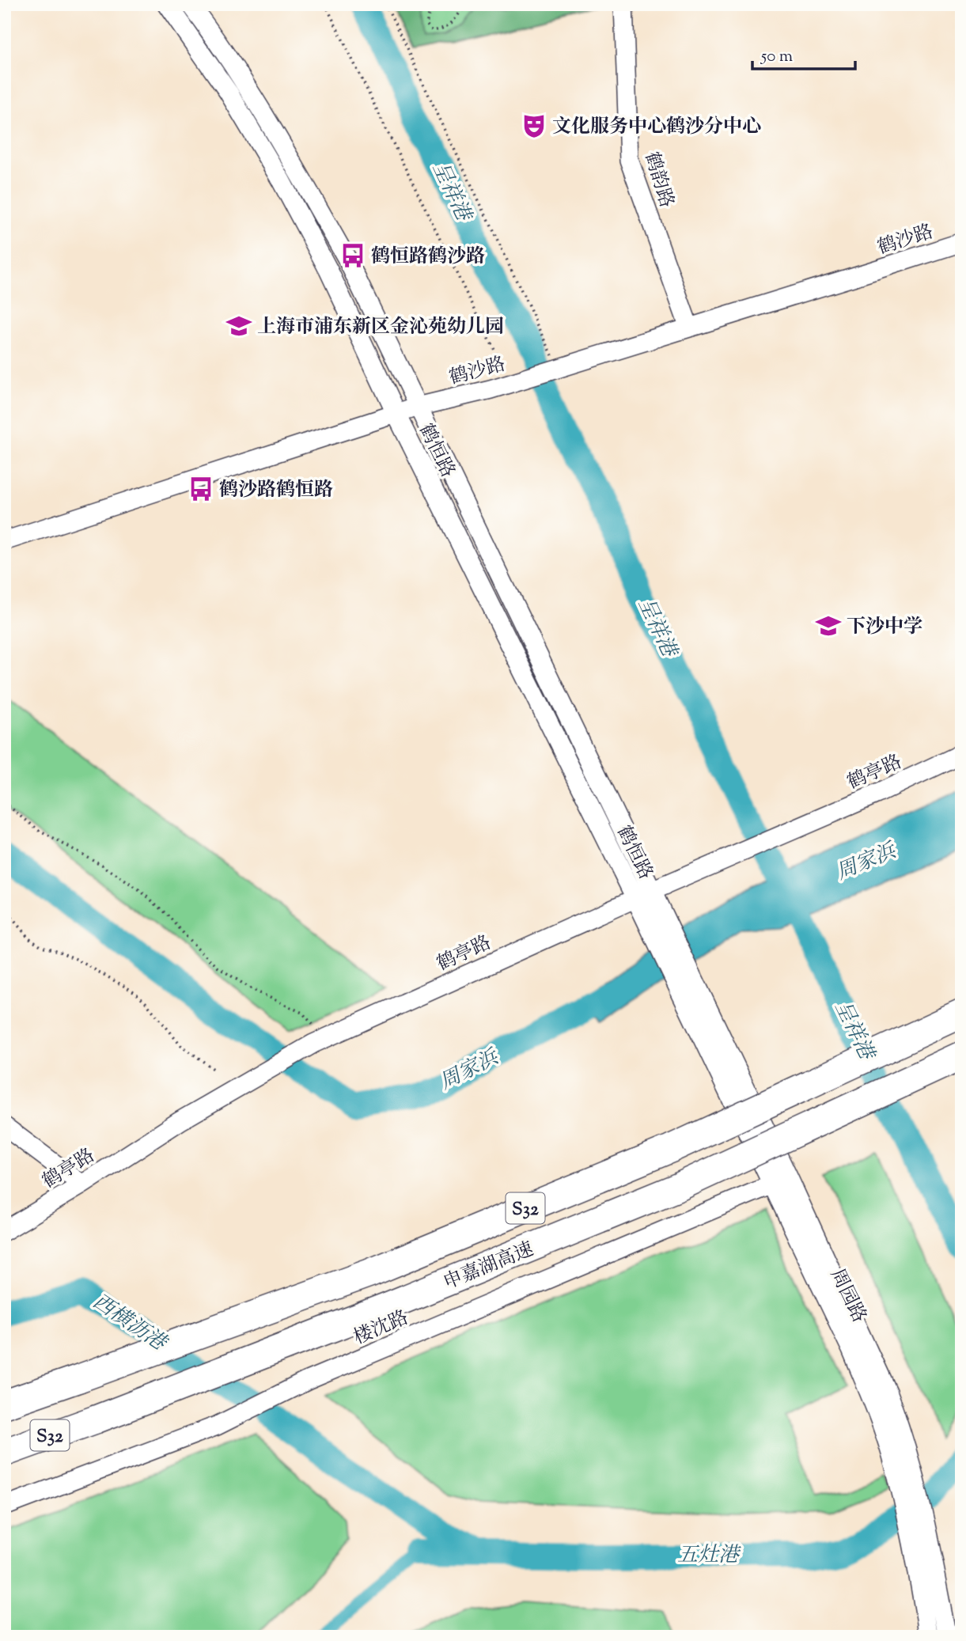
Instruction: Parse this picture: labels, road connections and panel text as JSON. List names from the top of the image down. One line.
{"streets":{"highway":["S32","申嘉湖高速"],"street":["鹤韵路","鹤沙路","鹤恒路","鹤亭路","周园路","楼沈路"]},"crossings":[["鹤韵路","鹤沙路"],["鹤沙路","鹤恒路"],["鹤恒路","鹤亭路"],["周园路","楼沈路"]],"water":["呈祥港","周家浜","西横沥港","五灶港"],"places":{"theatre":["文化服务中心鹤沙分中心"],"bus stop":["鹤恒路鹤沙路","鹤沙路鹤恒路"],"school or university":["上海市浦东新区金沁苑幼儿园","下沙中学"]},"scale_bar":"50 m"}
